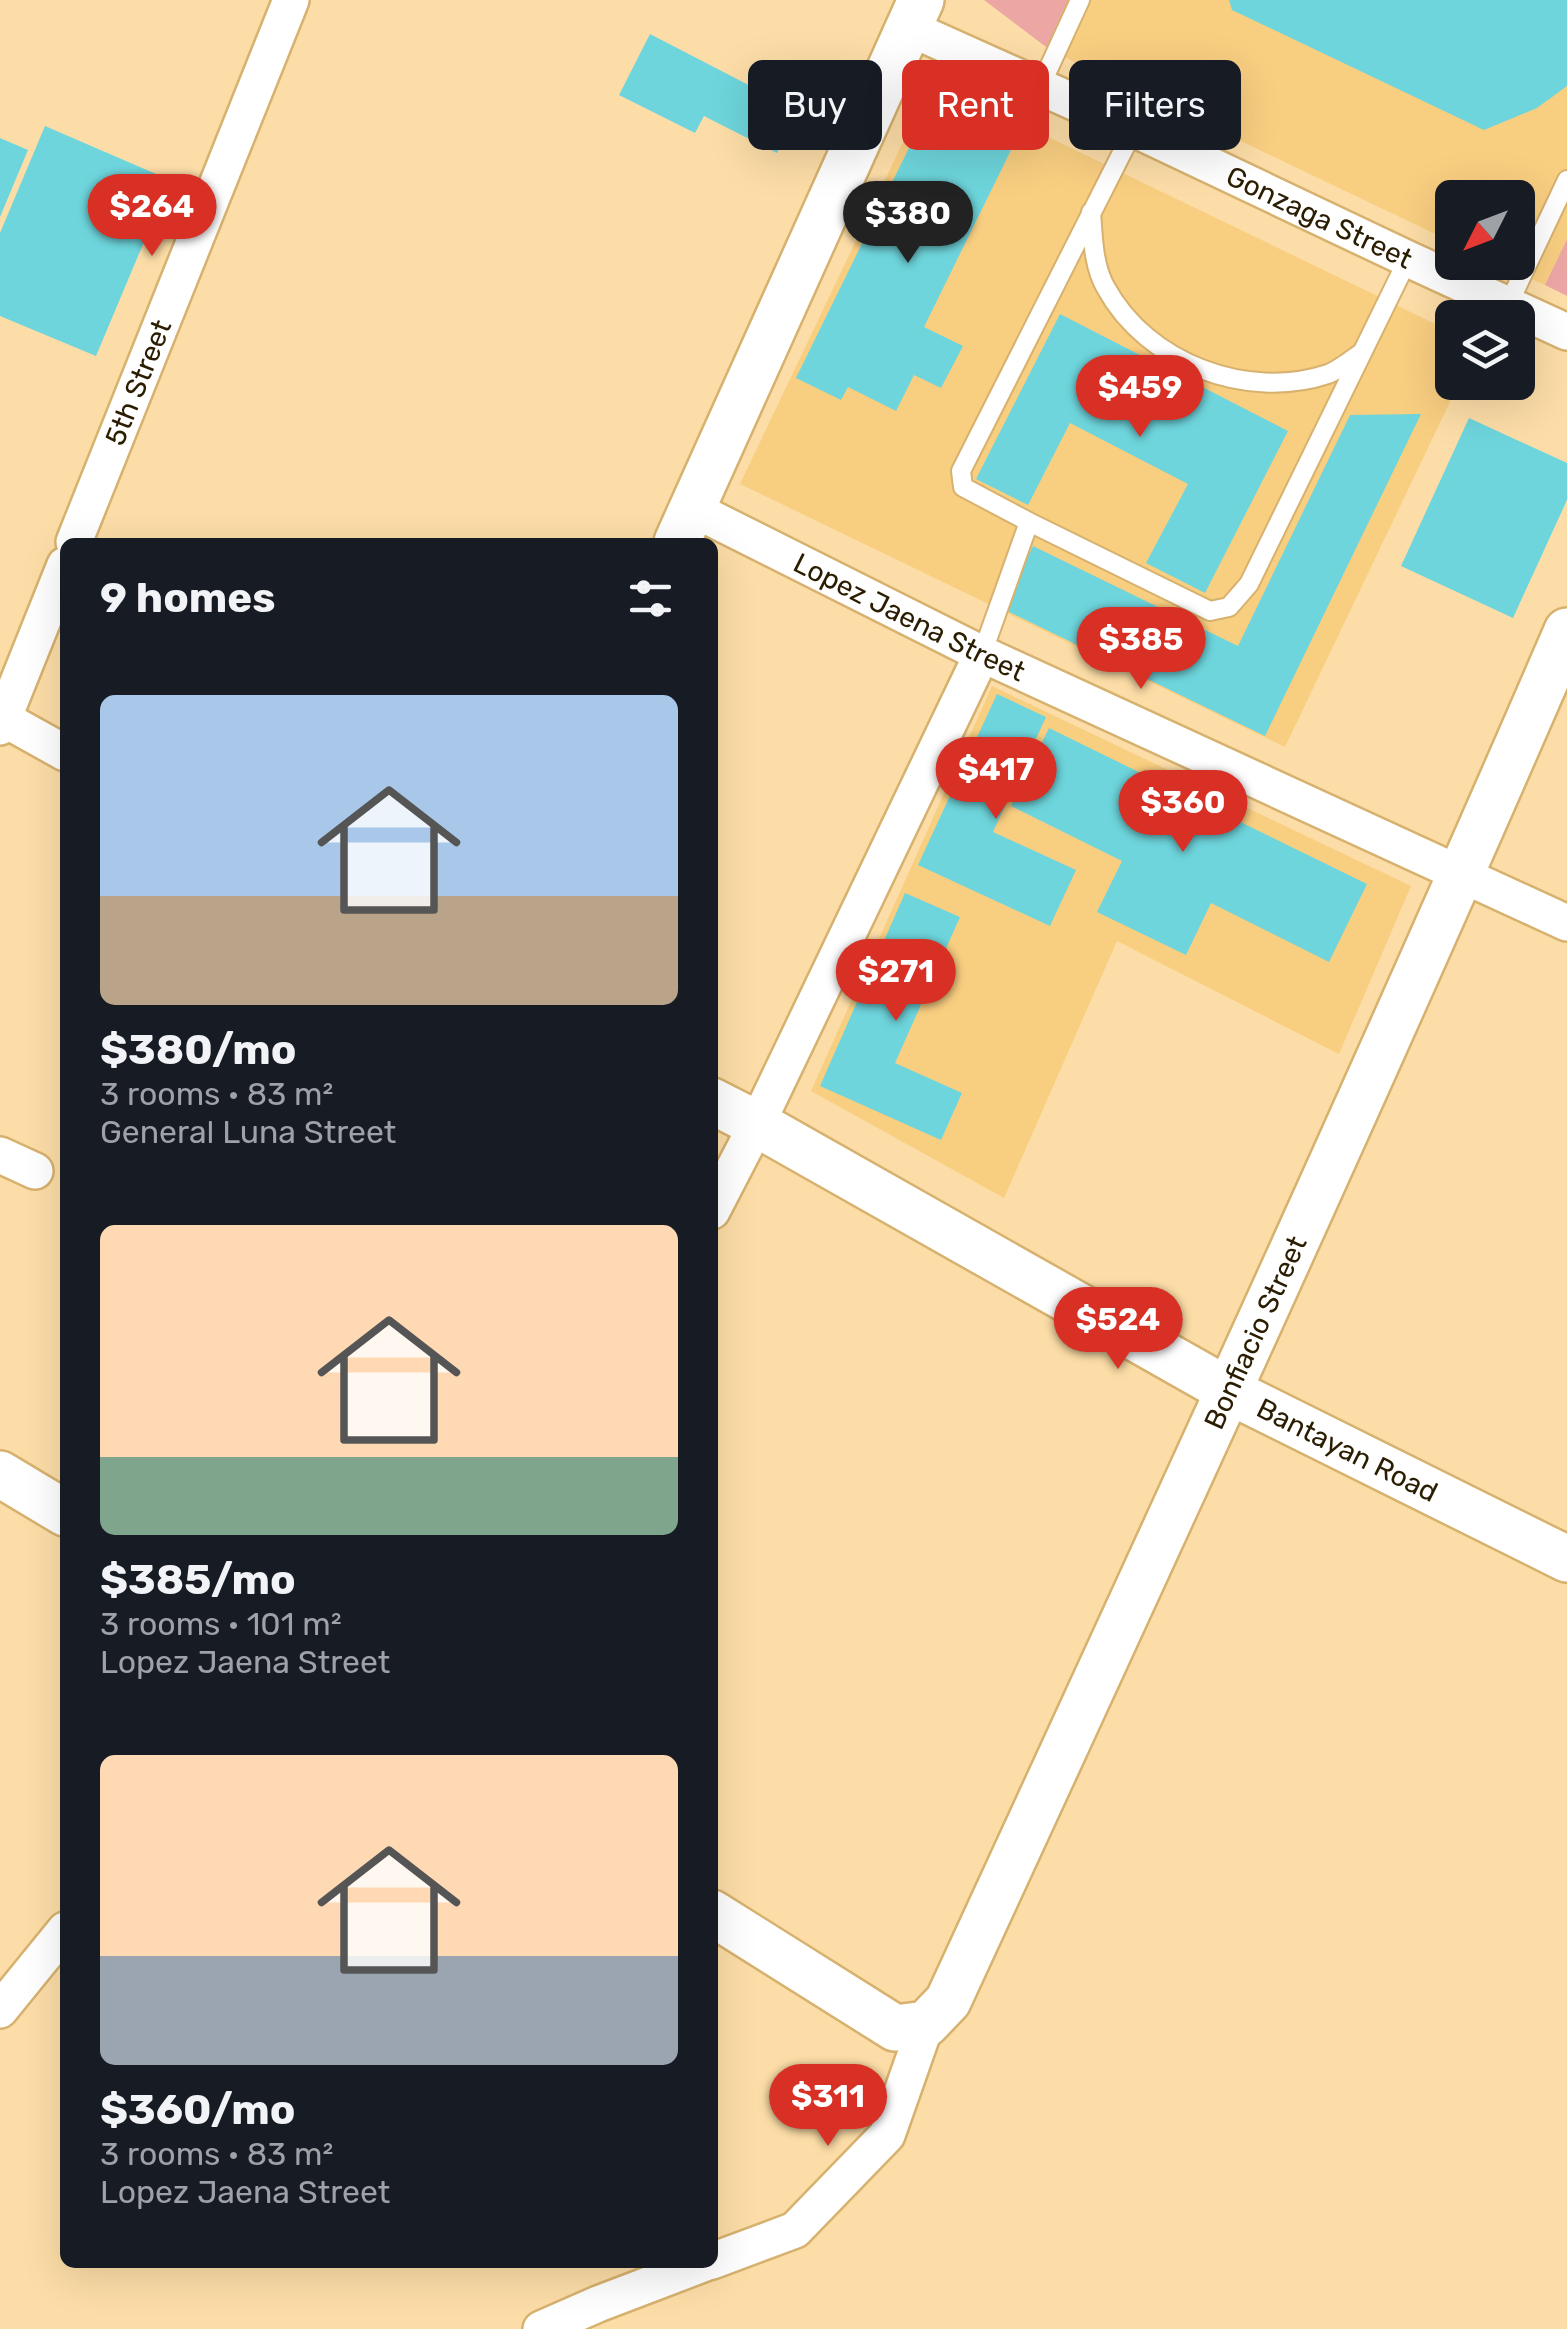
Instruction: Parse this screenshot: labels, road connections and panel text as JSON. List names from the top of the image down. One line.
{"streets":{"street":["Gonzaga Street","5th Street","Lopez Jaena Street","Bonfiacio Street","Bantayan Road"]},"crossings":[["Lopez Jaena Street","Bonfiacio Street"],["Bonfiacio Street","Bantayan Road"]],"north":"bottom left","page":{"chip":["Buy","Rent","Filters"],"price":["$264","$380","$459","$385","$417","$360","$271","$524","$311"],"heading":"9 homes","list":[{"name":"$380/mo","note":"3 rooms · 83 m² · General Luna Street"},{"name":"$385/mo","note":"3 rooms · 101 m² · Lopez Jaena Street"},{"name":"$360/mo","note":"3 rooms · 83 m² · Lopez Jaena Street"}]}}
